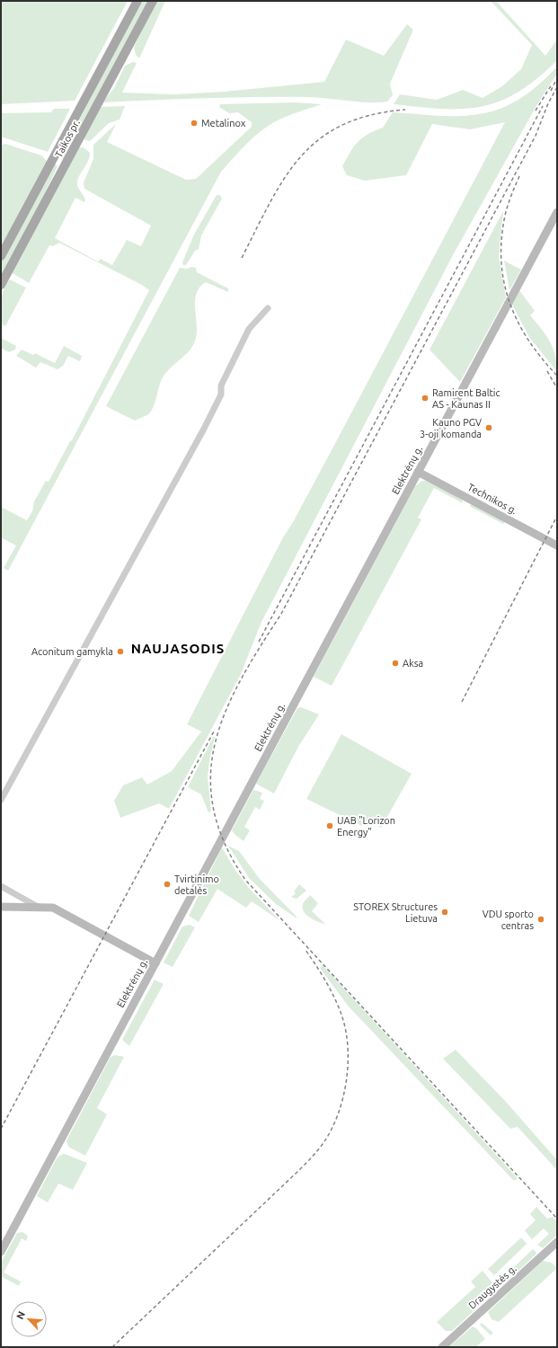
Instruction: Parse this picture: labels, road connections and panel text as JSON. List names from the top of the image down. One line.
{"streets":{"main road":["Taikos pr."],"street":["Elektrėnų g.","Technikos g.","Draugystės g."]},"crossings":[["Elektrėnų g.","Technikos g."]],"districts":["NAUJASODIS"],"places":["Metalinox","Ramirent Baltic AS - Kaunas II","Kauno PGV 3-oji komanda","Aconitum gamykla","Aksa","UAB \"Lorizon Energy\"","Tvirtinimo detalės","STOREX Structures Lietuva","VDU sporto centras"],"north":"top left"}
